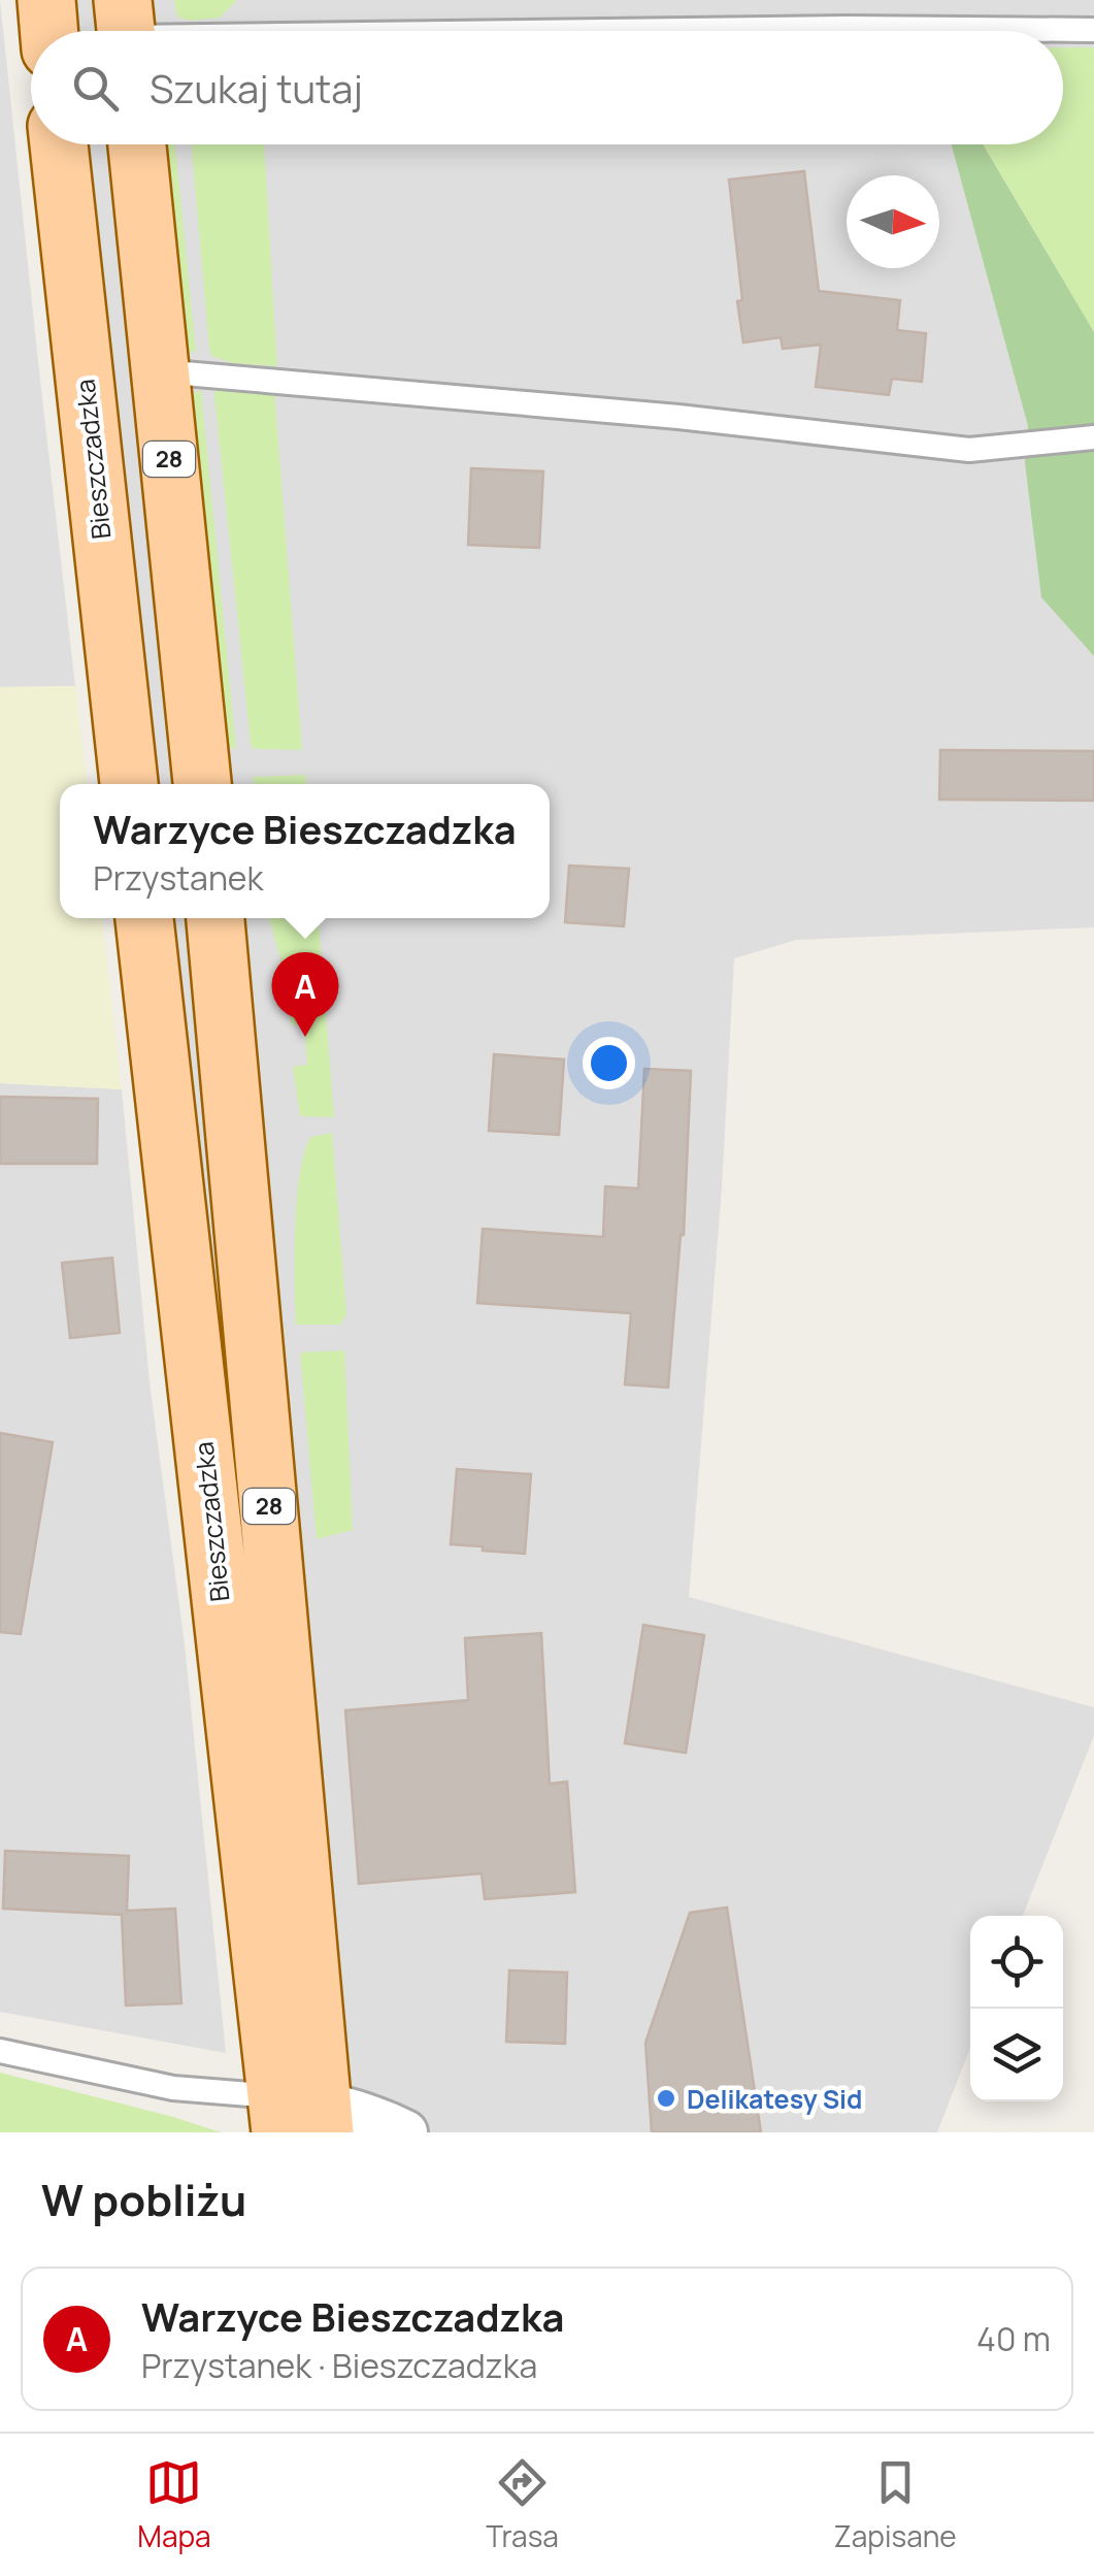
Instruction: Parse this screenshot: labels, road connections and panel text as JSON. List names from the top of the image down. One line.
{"streets":{"main road":["Bieszczadzka","28"]},"crossings":[["Bieszczadzka","28"]],"places":["Delikatesy Sid"],"north":"right","page":{"search":"Szukaj tutaj","popup":["Warzyce Bieszczadzka","Przystanek"],"pins":"A","heading":"W pobliżu","list":[{"mark":"A","name":"Warzyce Bieszczadzka","note":"Przystanek · Bieszczadzka","value":"40 m"}],"nav":["Mapa","Trasa","Zapisane"]}}
